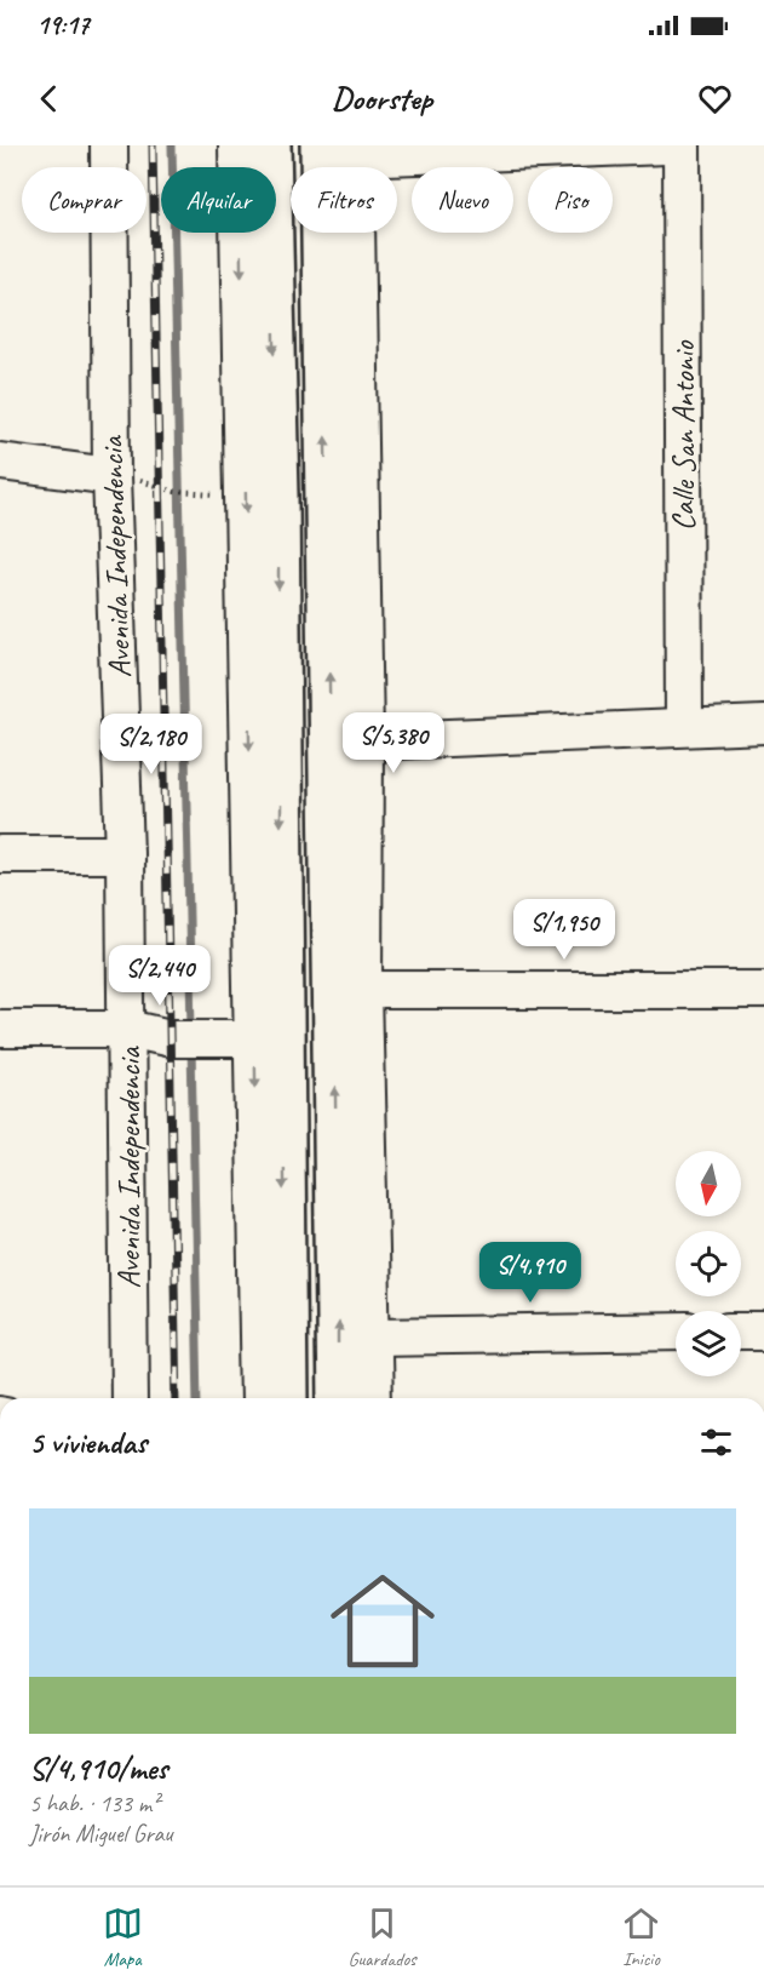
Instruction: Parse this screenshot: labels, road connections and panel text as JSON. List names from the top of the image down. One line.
{"streets":{"street":["Calle San Antonio","Avenida Independencia"]},"north":"bottom","page":{"status":"19:17","header":"Doorstep","chip":["Comprar","Alquilar","Filtros","Nuevo","Piso"],"price":["S/5,380","S/2,180","S/1,950","S/2,440","S/4,910"],"heading":"5 viviendas","list":[{"name":"S/4,910/mes","note":"5 hab. · 133 m² · Jirón Miguel Grau"}],"tabs":["Mapa","Guardados","Inicio"]}}
